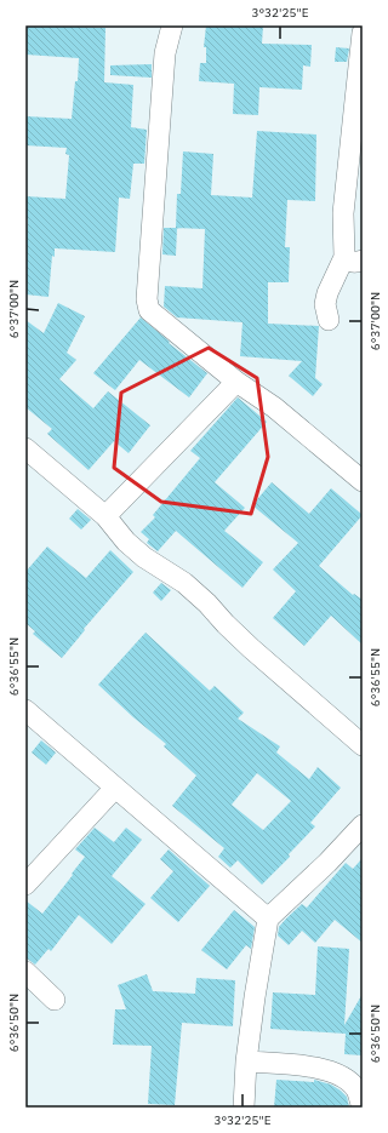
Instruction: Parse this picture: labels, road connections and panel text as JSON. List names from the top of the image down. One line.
{"coordinates":["3°32'25\"E","6°37'00\"N","6°36'55\"N","6°36'50\"N"]}
